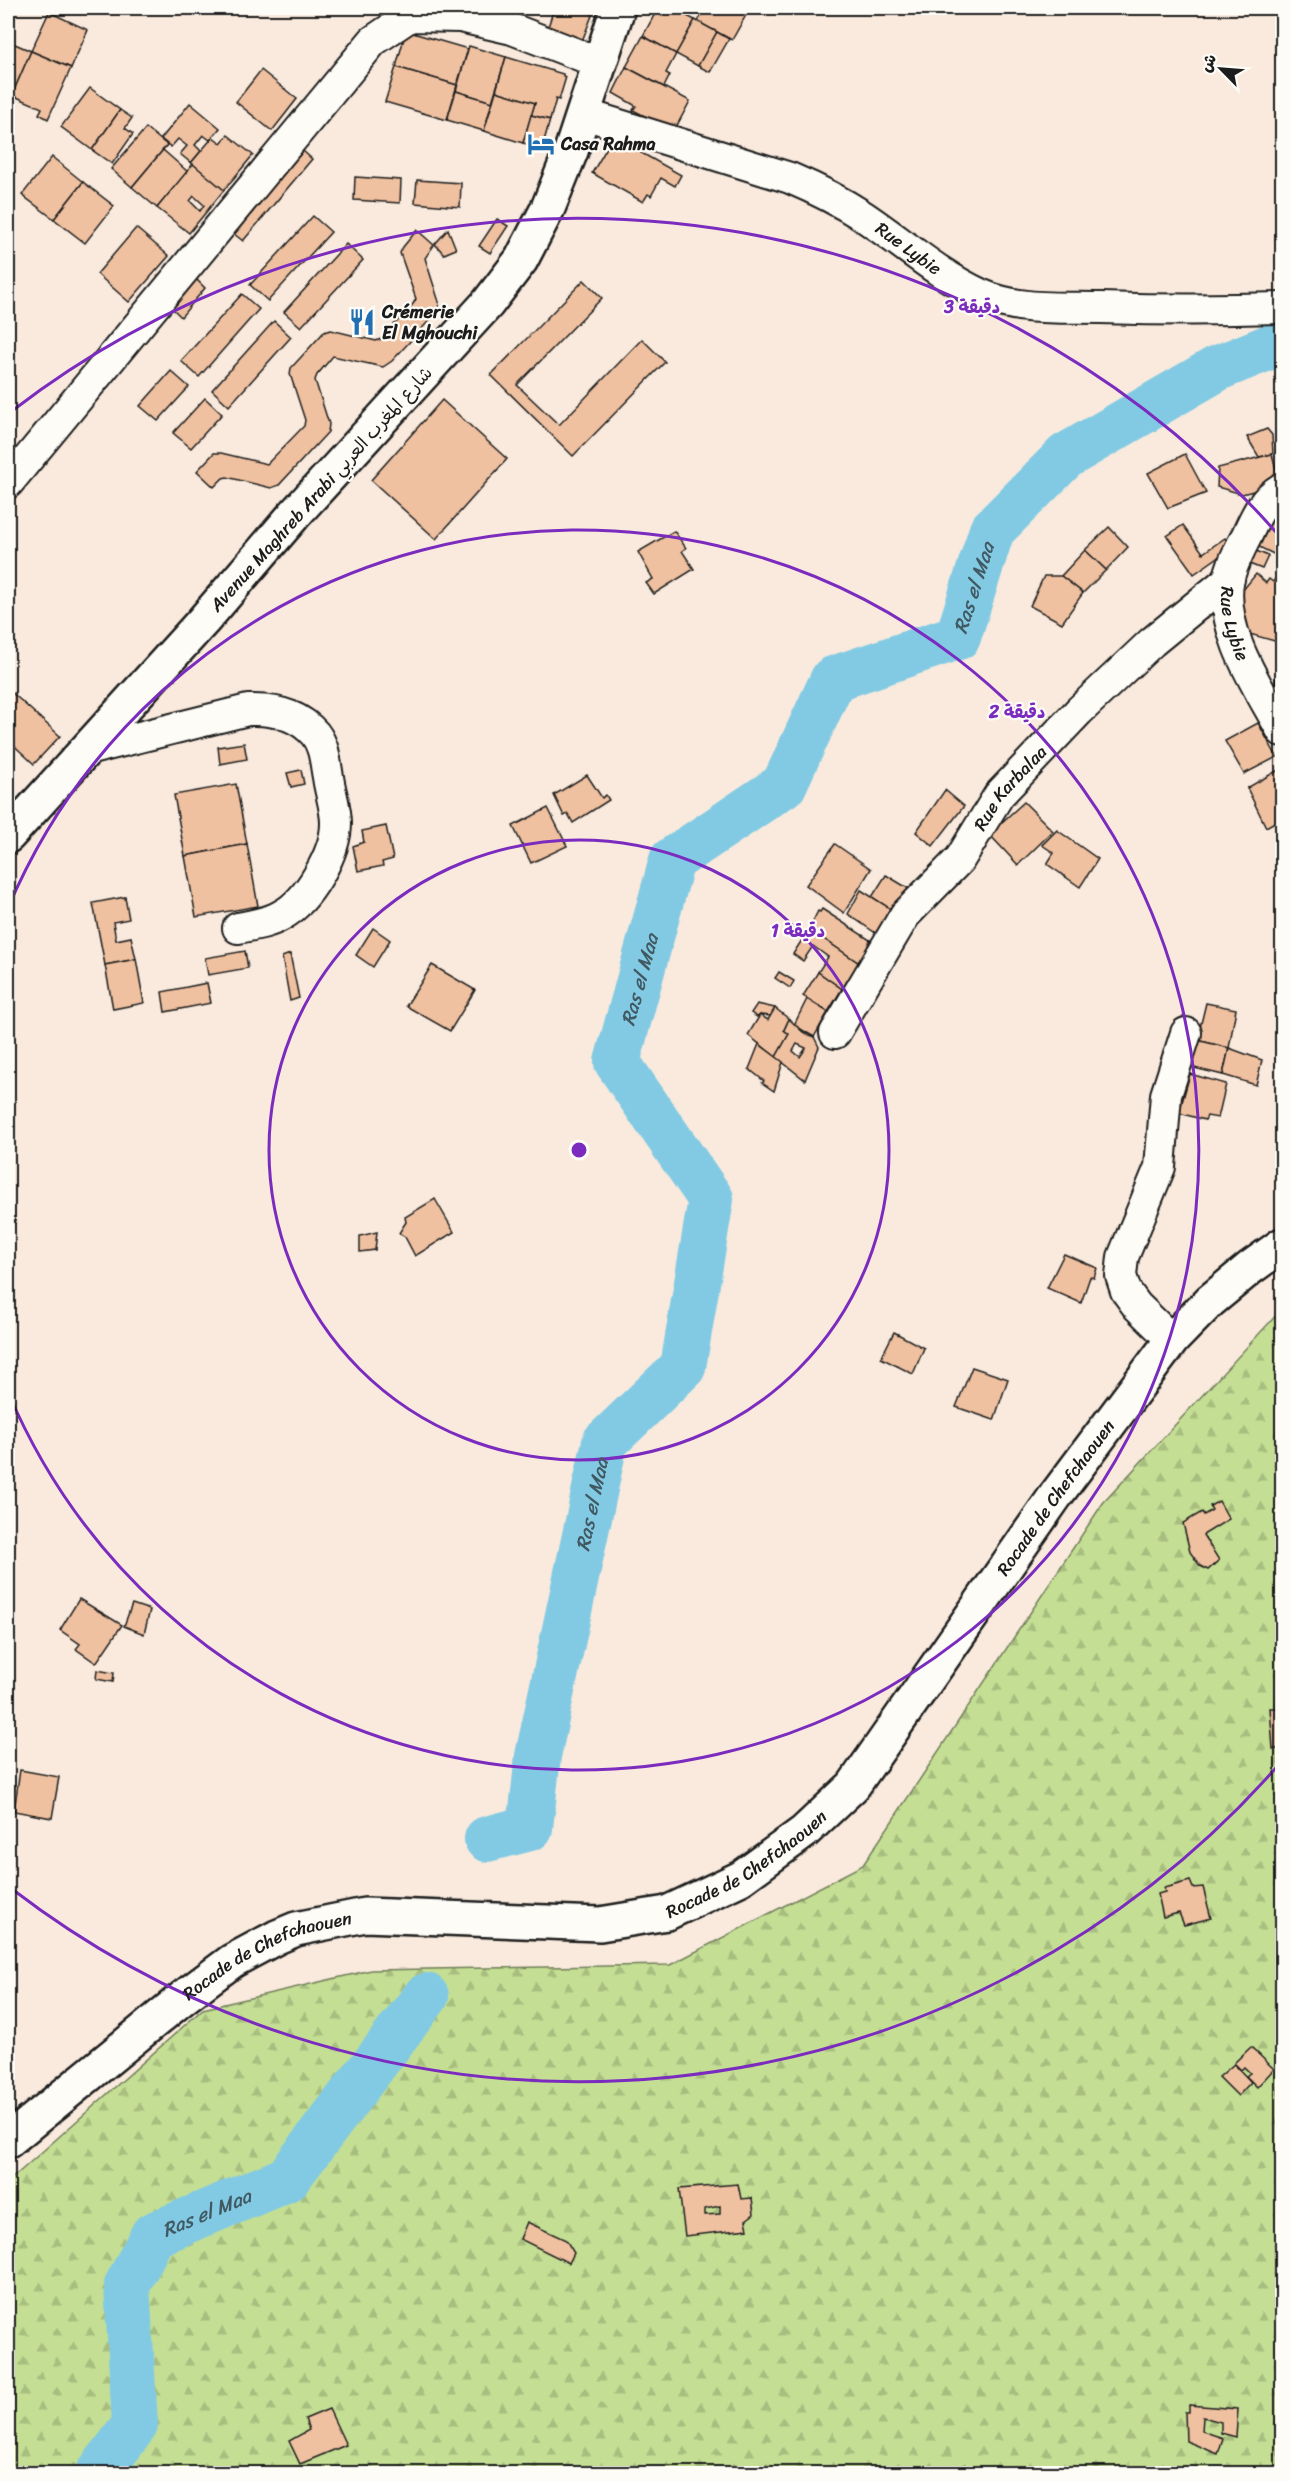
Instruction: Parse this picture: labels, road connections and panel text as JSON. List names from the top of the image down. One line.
{"streets":{"main road":["Avenue Maghreb Arabi شارع المغرب العربي","Rocade de Chefchaouen"],"street":["Rue Lybie","Rue Karbalaa"]},"crossings":[["Rue Lybie","Avenue Maghreb Arabi شارع المغرب العربي"],["Rue Lybie","Rue Karbalaa"]],"water":["Ras el Maa"],"places":{"hotel":["Casa Rahma"],"restaurant":["Crémerie El Mghouchi"]},"north":"top left","rings":["3 دقيقة","2 دقيقة","1 دقيقة"]}
